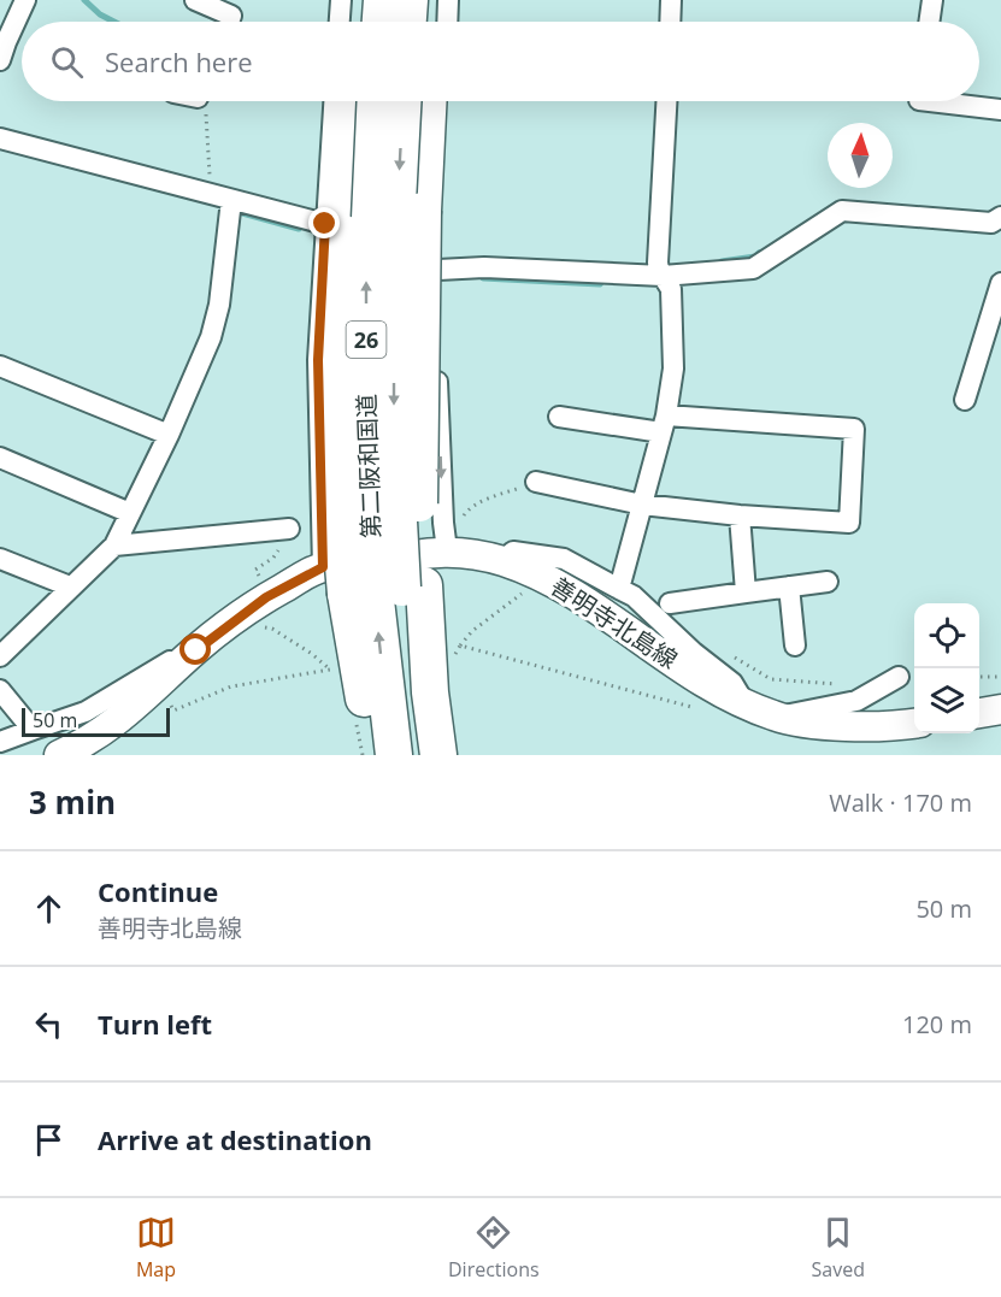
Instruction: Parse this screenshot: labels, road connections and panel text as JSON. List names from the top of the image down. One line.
{"streets":{"highway":["26","第二阪和国道"],"main road":["善明寺北島線"]},"crossings":[["26","第二阪和国道"]],"scale_bar":"50 m","north":"top","page":{"search":"Search here","scale":"50 m","heading":["3 min","Walk · 170 m"],"list":[["Continue","善明寺北島線","50 m"],["Turn left","120 m"],"Arrive at destination"],"nav":["Map","Directions","Saved"]}}
